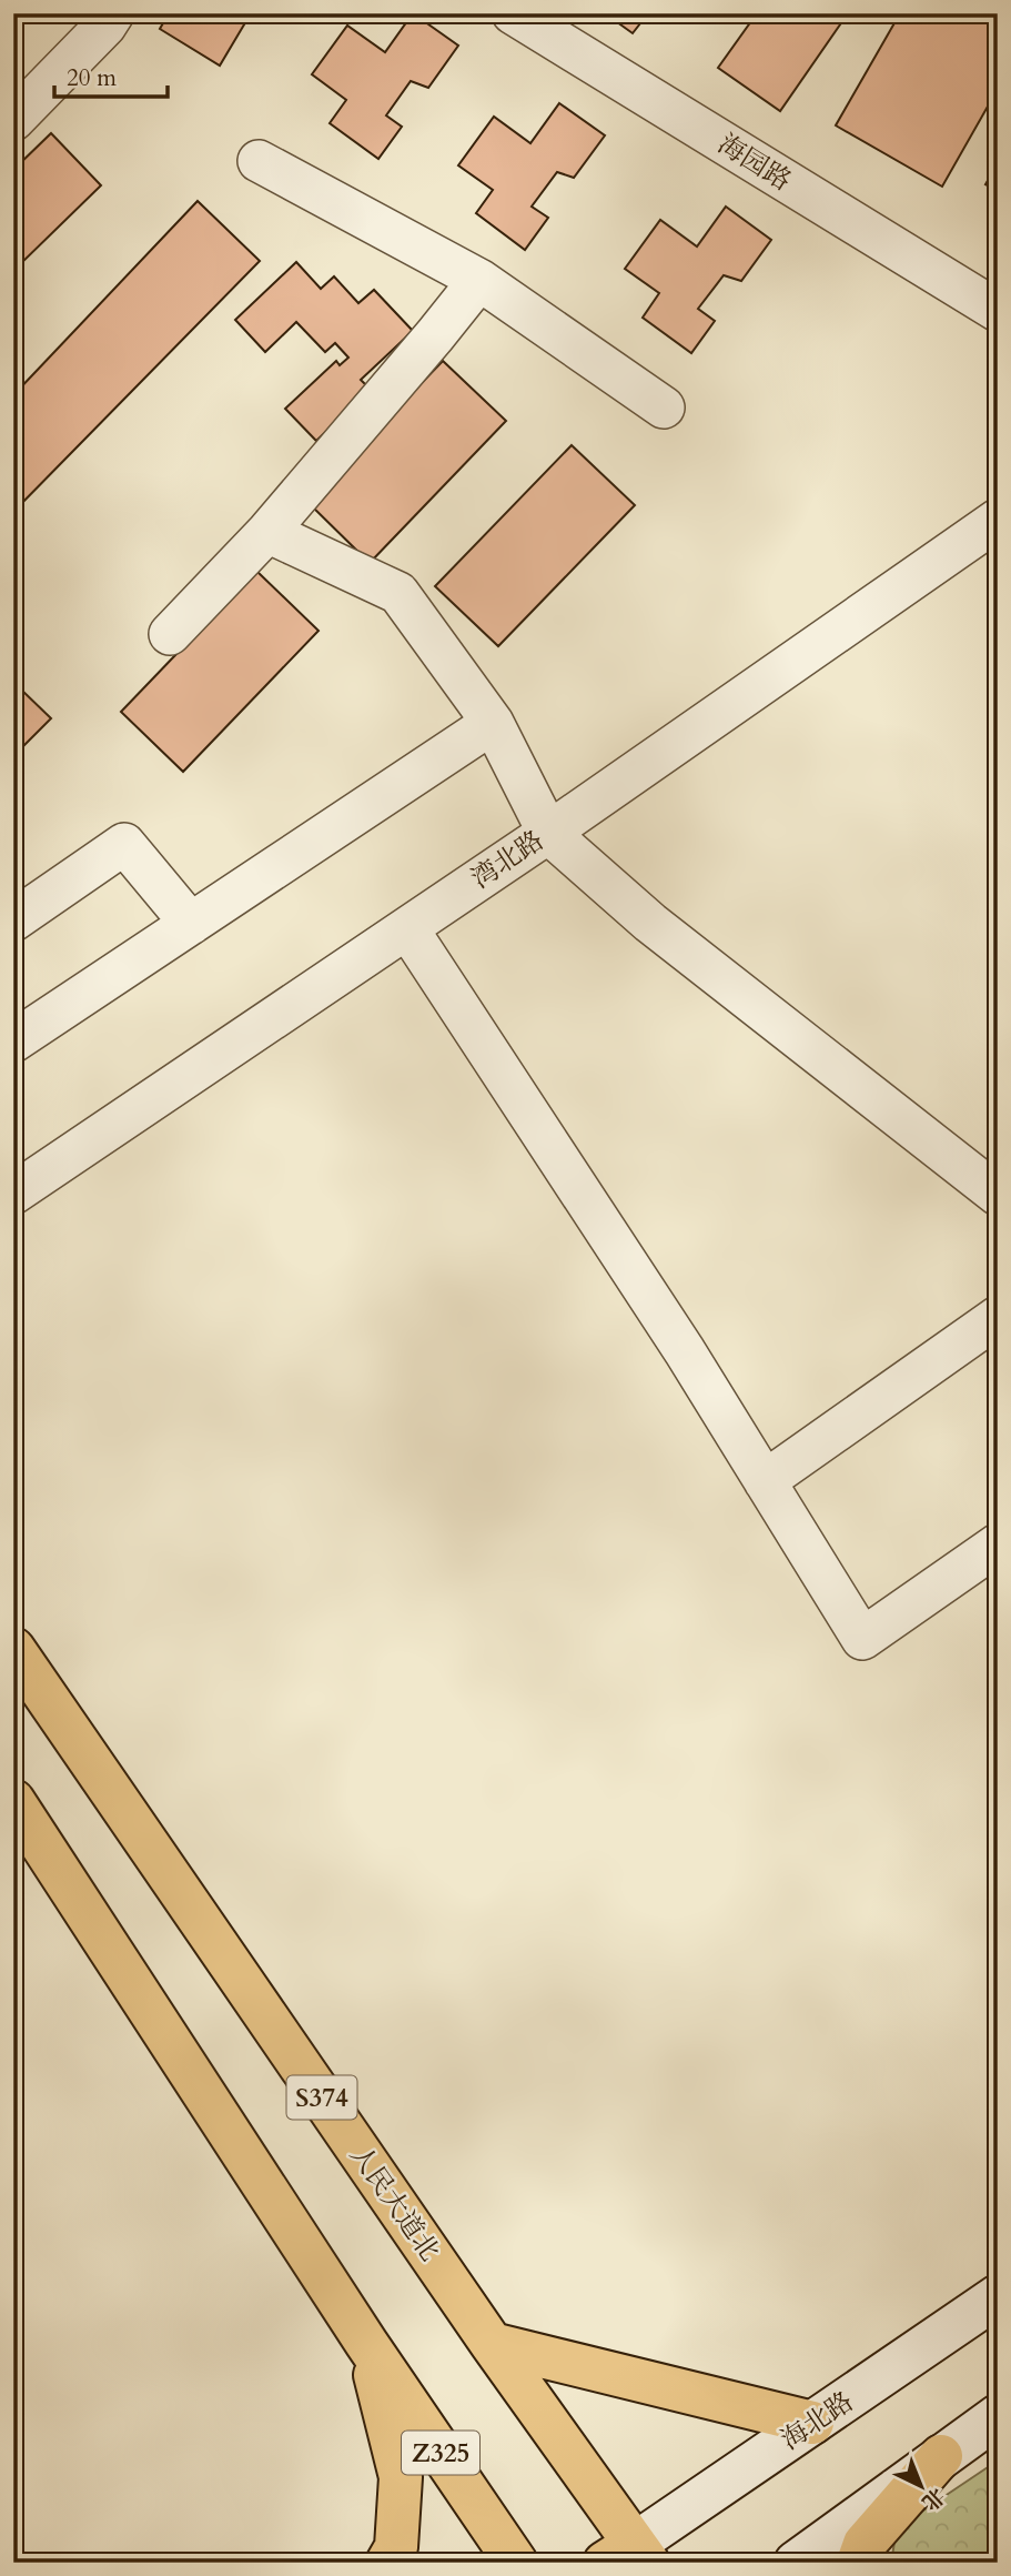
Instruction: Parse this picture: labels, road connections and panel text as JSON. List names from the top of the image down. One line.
{"streets":{"main road":["S374","人民大道北","Z325"],"street":["海园路","湾北路","海北路"]},"crossings":[["人民大道北","海北路"]],"scale_bar":"20 m","north":"bottom right"}
